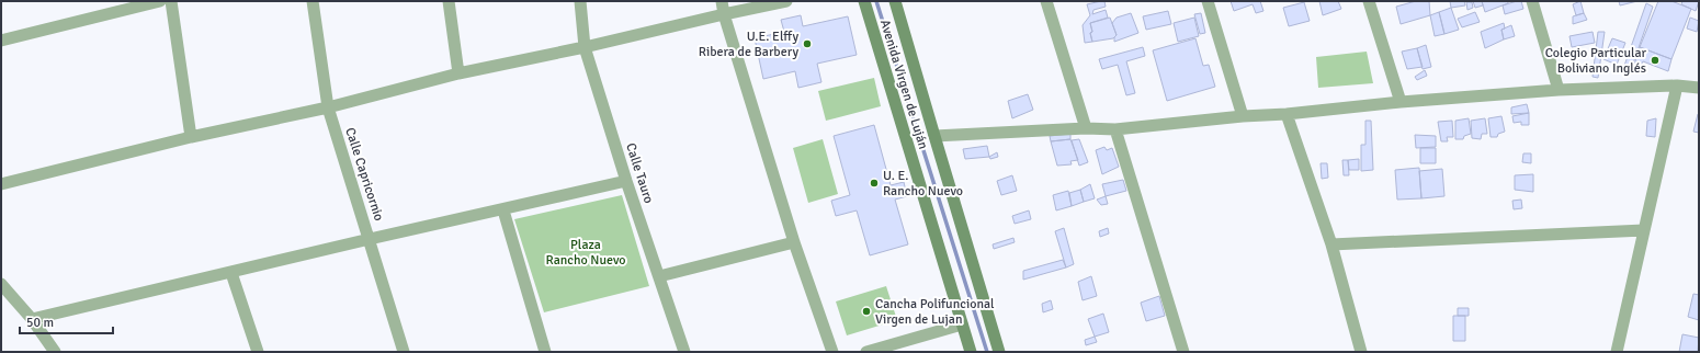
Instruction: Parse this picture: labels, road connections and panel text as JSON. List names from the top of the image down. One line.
{"streets":{"main road":["Avenida Virgen de Luján"],"street":["Calle Tauro","Calle Capricornio"]},"parks":["Plaza Rancho Nuevo"],"places":["U.E. Elffy Ribera de Barbery","Colegio Particular Boliviano Inglés","U. E. Rancho Nuevo","Cancha Polifuncional Virgen de Lujan"],"scale_bar":"50 m"}
